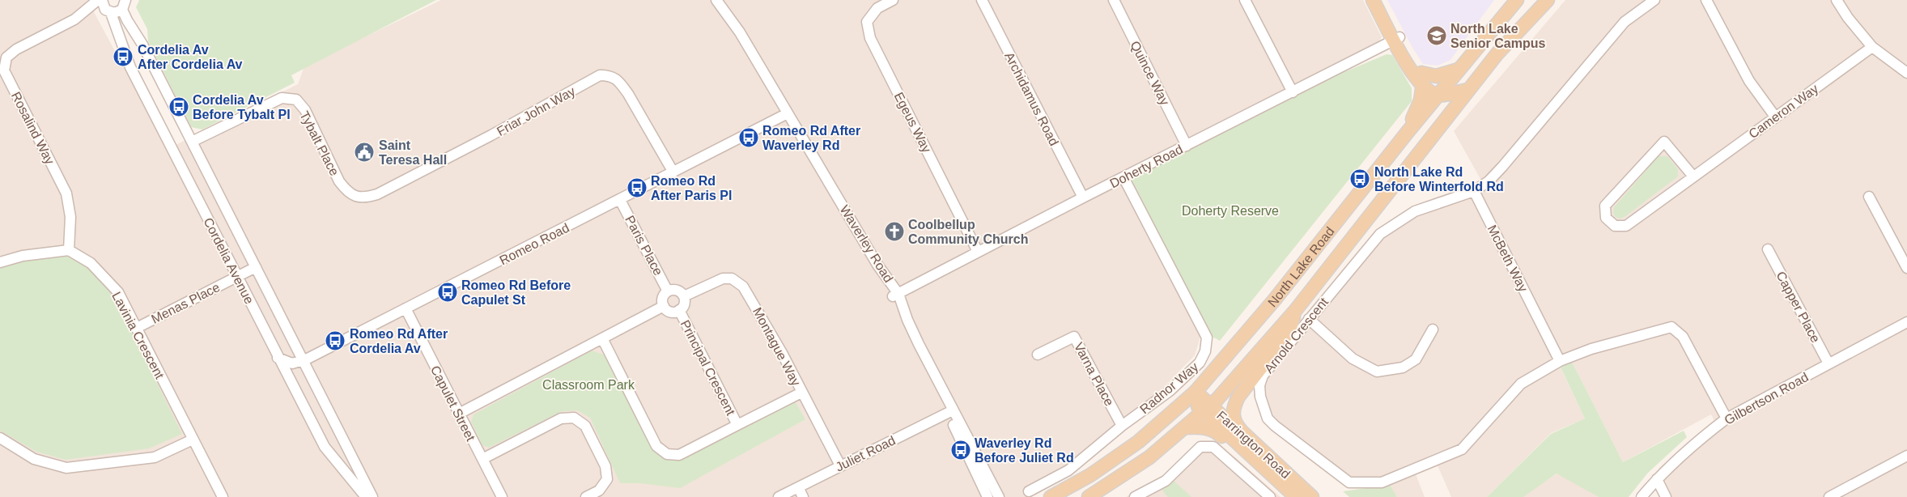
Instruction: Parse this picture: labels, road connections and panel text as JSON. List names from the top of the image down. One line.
{"streets":{"main road":["North Lake Road","Farrington Road"],"street":["Quince Way","Archidamus Road","Friar John Way","Cameron Way","Egeus Way","Rosalind Way","Tybalt Place","Doherty Road","Romeo Road","Waverley Road","Paris Place","McBeth Way","Cordelia Avenue","Menas Place","Capper Place","Lavinia Crescent","Arnold Crescent","Montague Way","Principal Crescent","Varna Place","Radnor Way","Gilbertson Road","Capulet Street","Juliet Road"]},"crossings":[["Quince Way","Doherty Road"],["Archidamus Road","Doherty Road"],["Friar John Way","Tybalt Place"],["Friar John Way","Romeo Road"],["Egeus Way","Doherty Road"],["Rosalind Way","Lavinia Crescent"],["Tybalt Place","Cordelia Avenue"],["Doherty Road","Waverley Road"],["Doherty Road","Radnor Way"],["Romeo Road","Waverley Road"],["Romeo Road","Paris Place"],["Romeo Road","Cordelia Avenue"],["Romeo Road","Capulet Street"],["Waverley Road","Juliet Road"],["Paris Place","Montague Way"],["Paris Place","Principal Crescent"],["McBeth Way","Arnold Crescent"],["Cordelia Avenue","Menas Place"],["North Lake Road","Farrington Road"],["Menas Place","Lavinia Crescent"],["Capper Place","Gilbertson Road"],["Montague Way","Principal Crescent"],["Montague Way","Juliet Road"],["Varna Place","Radnor Way"]],"parks":["Doherty Reserve","Classroom Park"],"places":{"school or university":["North Lake Senior Campus"],"bus stop":["Cordelia Av After Cordelia Av","Cordelia Av Before Tybalt Pl","Romeo Rd After Waverley Rd","North Lake Rd Before Winterfold Rd","Romeo Rd After Paris Pl","Romeo Rd Before Capulet St","Romeo Rd After Cordelia Av","Waverley Rd Before Juliet Rd"],"public building":["Saint Teresa Hall"],"church":["Coolbellup Community Church"]}}
